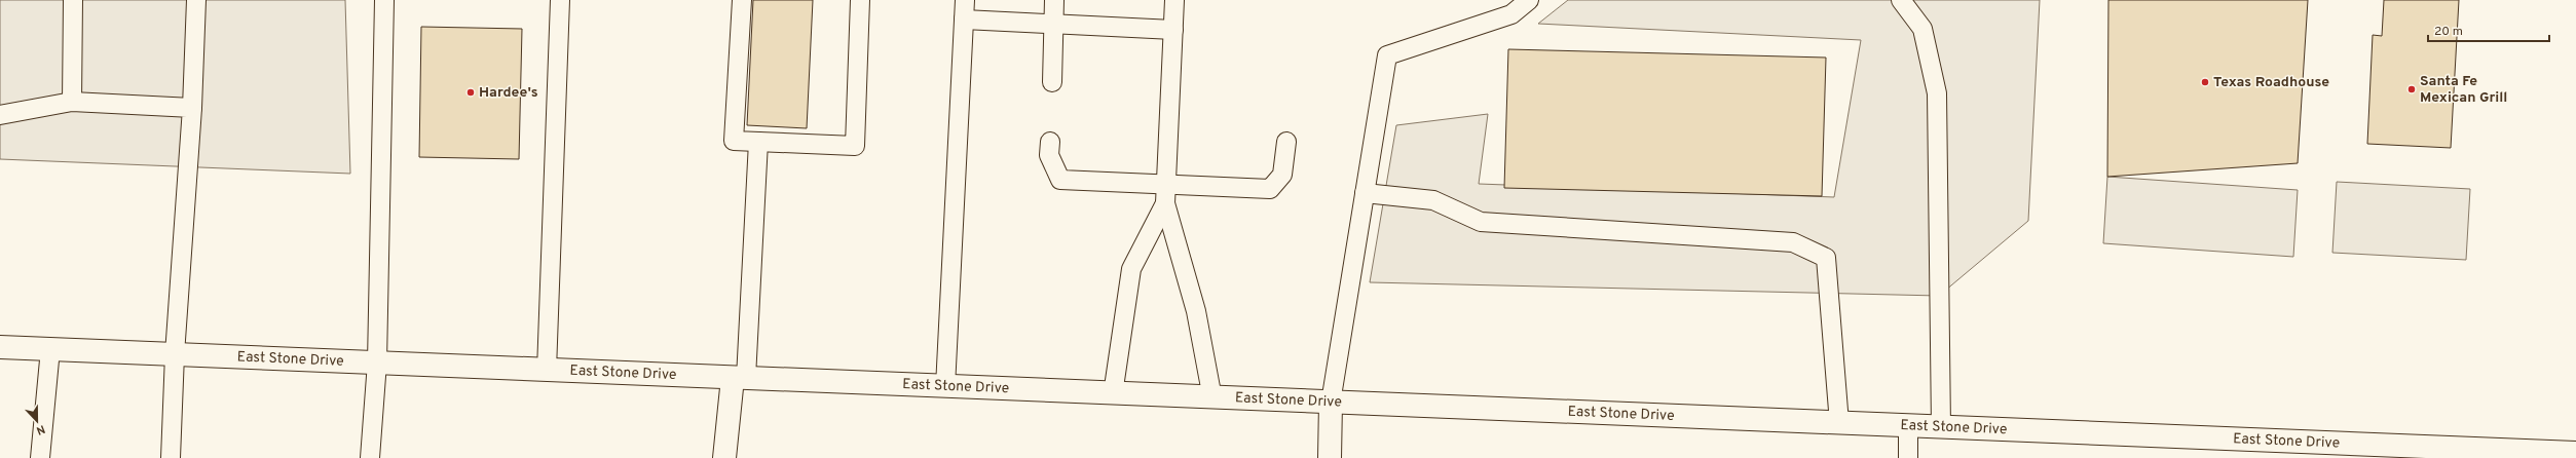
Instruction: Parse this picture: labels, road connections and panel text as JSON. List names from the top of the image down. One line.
{"streets":{"main road":["East Stone Drive"]},"places":["Texas Roadhouse","Santa Fe Mexican Grill","Hardee's"],"scale_bar":"20 m","north":"bottom"}
